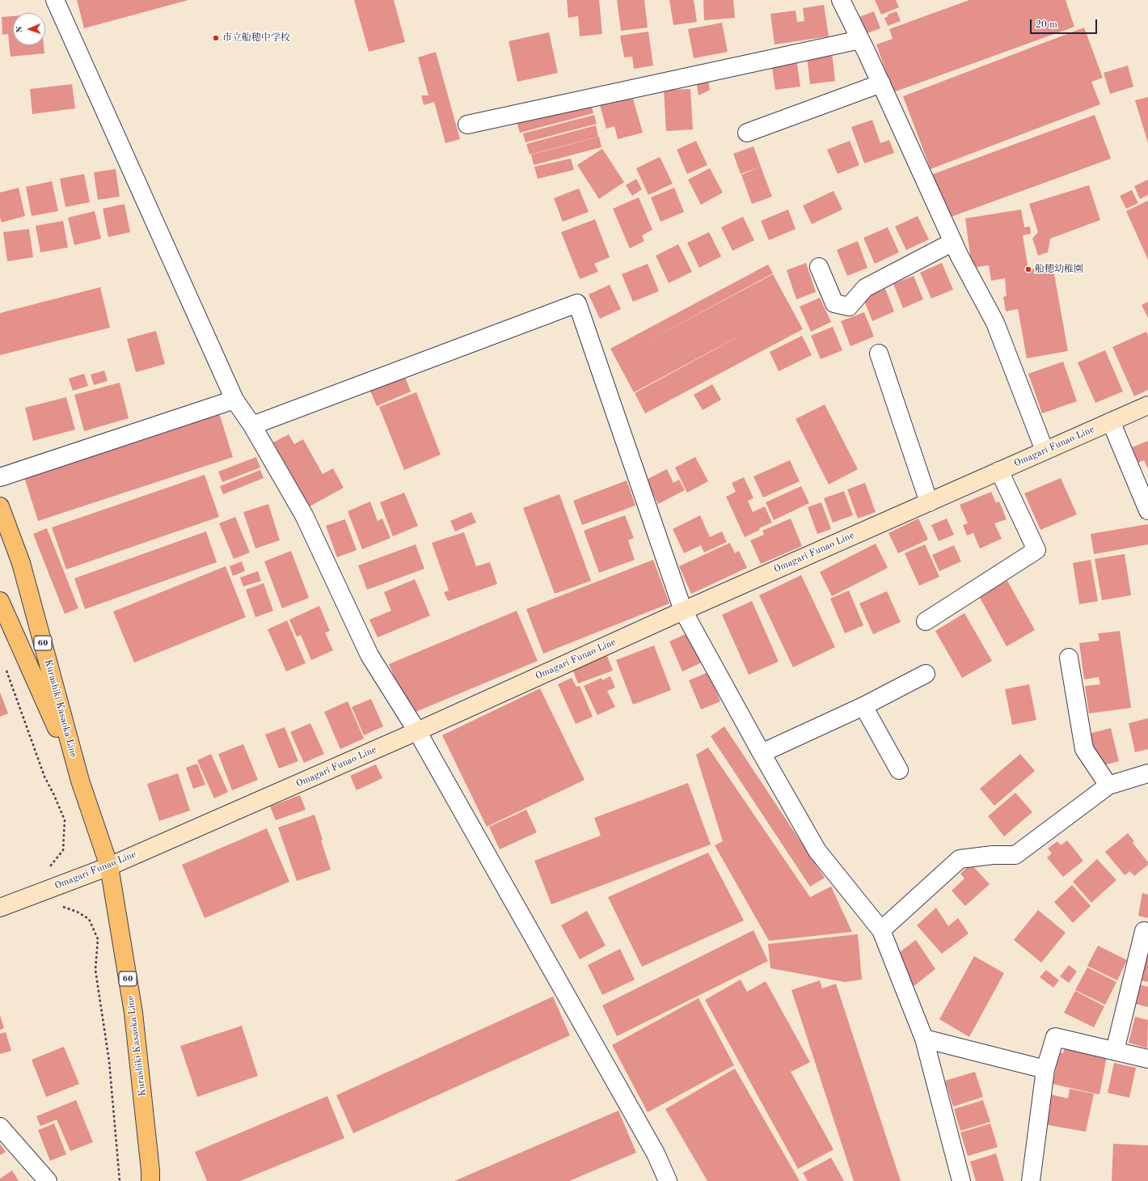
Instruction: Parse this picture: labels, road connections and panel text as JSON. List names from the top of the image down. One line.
{"streets":{"main road":["Omagari Funao Line","60","Kurashiki Kasaoka Line"]},"crossings":[["Omagari Funao Line","Kurashiki Kasaoka Line"]],"places":["市立船穂中学校","船穂幼稚園"],"scale_bar":"20 m","north":"left"}
